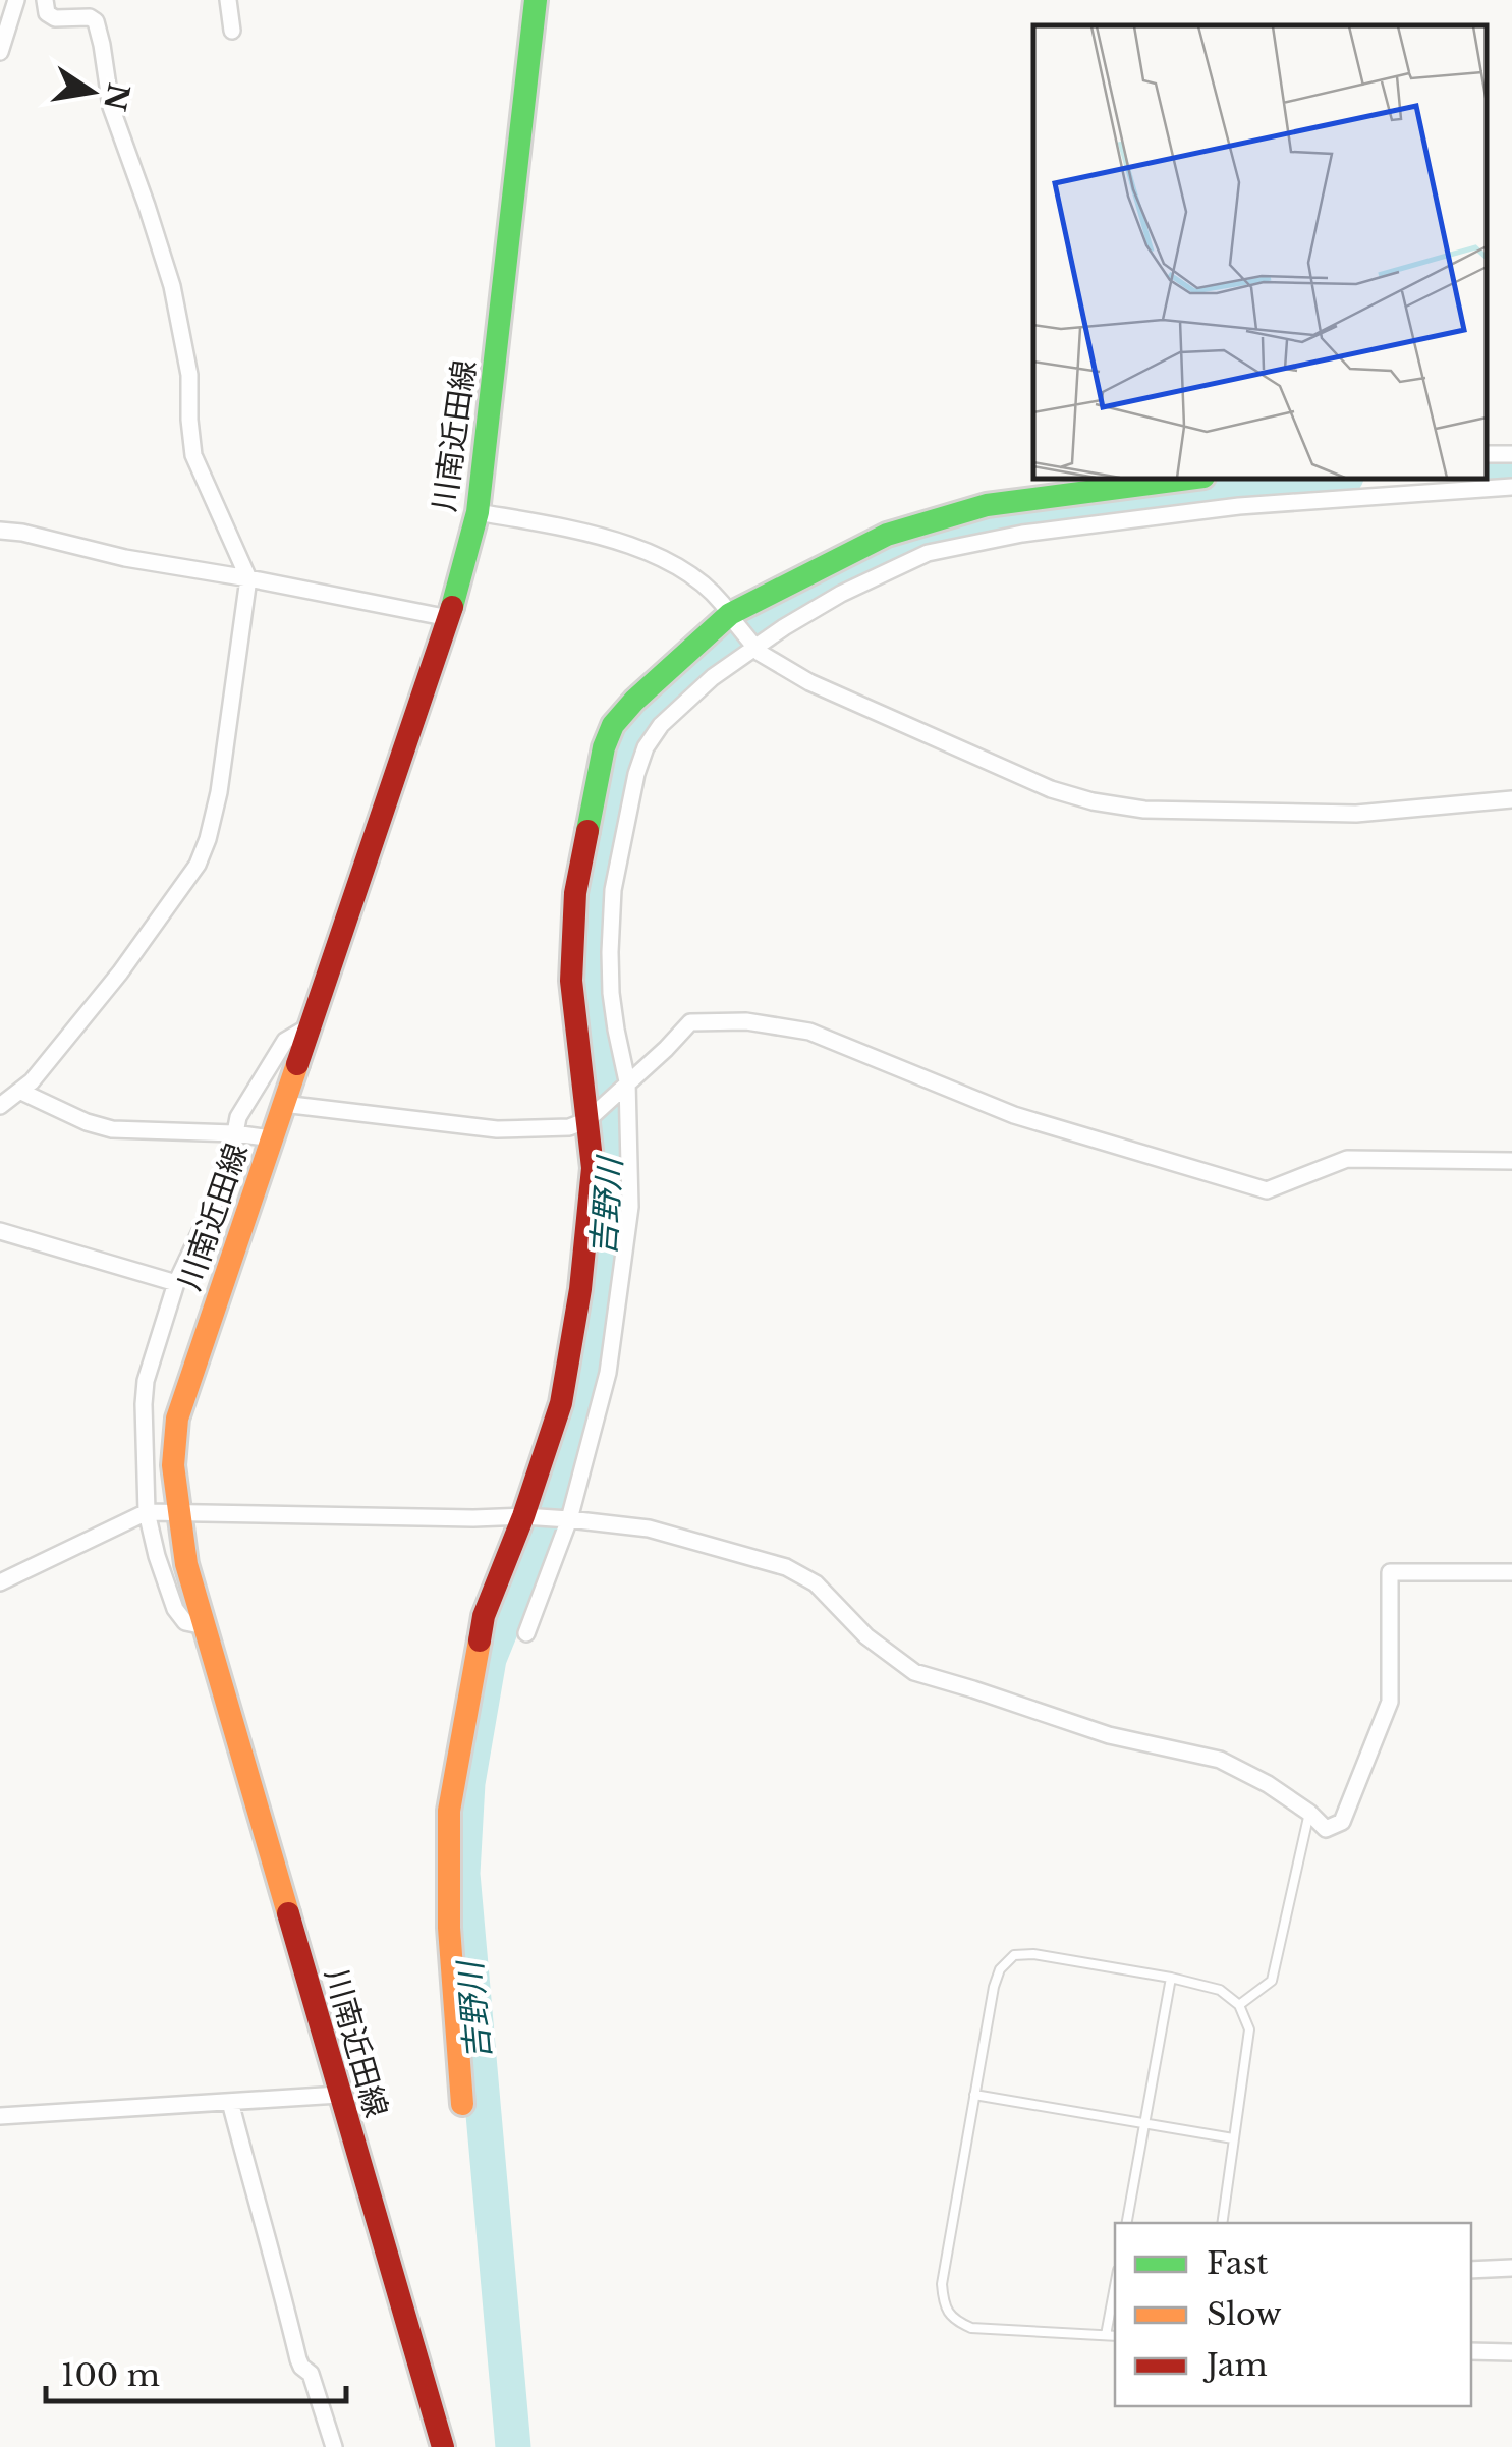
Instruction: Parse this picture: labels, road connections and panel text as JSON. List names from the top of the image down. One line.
{"streets":{"main road":["川南近田線"]},"water":["吉野川"],"legend":["Fast","Slow","Jam"],"scale_bar":"100 m","north":"right"}
